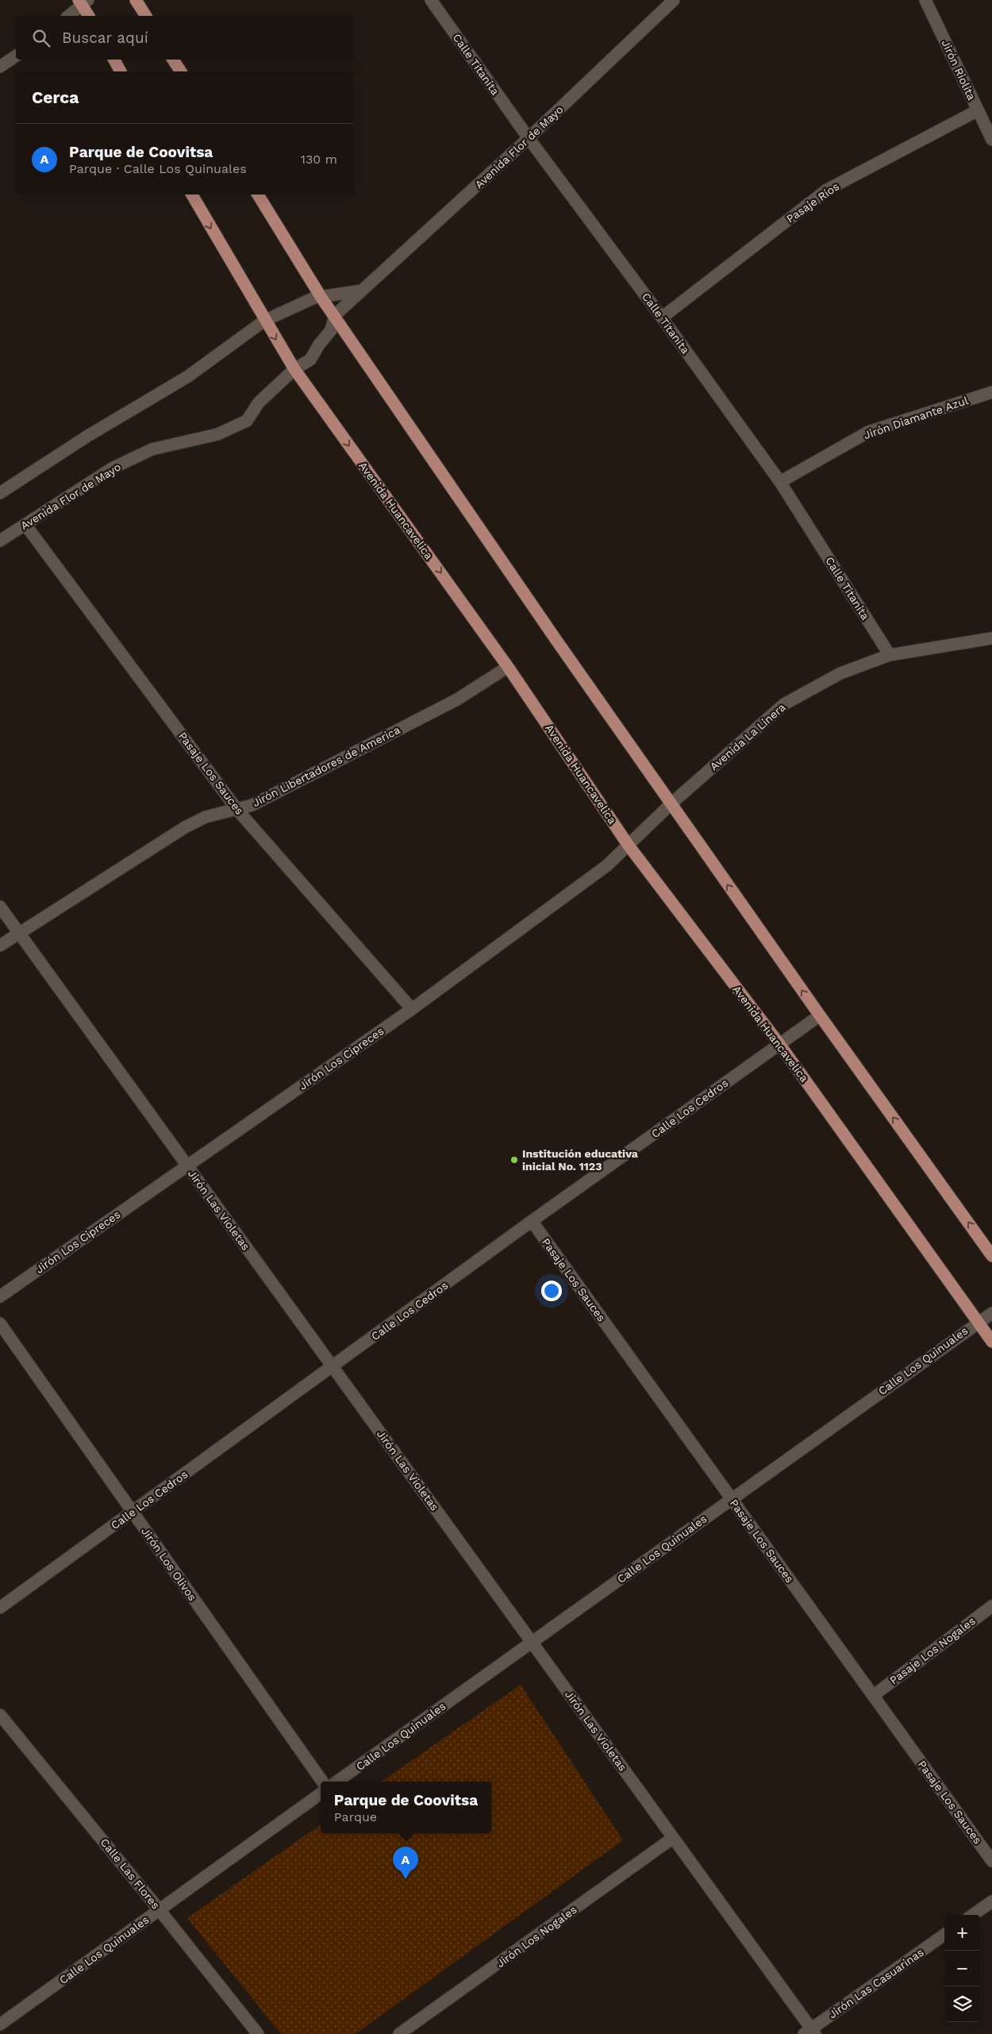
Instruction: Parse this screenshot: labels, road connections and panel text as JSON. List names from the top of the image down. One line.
{"streets":{"main road":["Avenida Huancavelica"],"street":["Calle Titanita","Jirón Riolita","Avenida Flor de Mayo","Pasaje Ríos","Jirón Diamante Azul","Avenida La Linera","Jirón Libertadores de America","Pasaje Los Sauces","Jirón Los Cipreces","Calle Los Cedros","Jirón Las Violetas","Calle Los Quinuales","Jirón Los Olivos","Pasaje Los Nogales","Calle Las Flores","Jirón Los Nogales","Jirón Las Casuarinas"]},"crossings":[["Calle Titanita","Avenida Flor de Mayo"],["Calle Titanita","Pasaje Ríos"],["Calle Titanita","Jirón Diamante Azul"],["Calle Titanita","Avenida La Linera"],["Jirón Riolita","Pasaje Ríos"],["Avenida Flor de Mayo","Avenida Huancavelica"],["Avenida Flor de Mayo","Pasaje Los Sauces"],["Avenida Huancavelica","Jirón Libertadores de America"],["Avenida Huancavelica","Jirón Los Cipreces"],["Avenida Huancavelica","Calle Los Cedros"],["Avenida Huancavelica","Calle Los Quinuales"],["Avenida La Linera","Jirón Los Cipreces"],["Jirón Libertadores de America","Pasaje Los Sauces"],["Jirón Libertadores de America","Jirón Las Violetas"],["Pasaje Los Sauces","Jirón Los Cipreces"],["Pasaje Los Sauces","Calle Los Cedros"],["Pasaje Los Sauces","Calle Los Quinuales"],["Pasaje Los Sauces","Pasaje Los Nogales"],["Jirón Los Cipreces","Jirón Las Violetas"],["Calle Los Cedros","Jirón Las Violetas"],["Calle Los Cedros","Jirón Los Olivos"],["Jirón Las Violetas","Calle Los Quinuales"],["Jirón Las Violetas","Jirón Los Nogales"],["Jirón Las Violetas","Jirón Las Casuarinas"],["Calle Los Quinuales","Calle Las Flores"]],"places":["Institución educativa inicial No. 1123"],"page":{"search":"Buscar aquí","heading":"Cerca","list":[{"mark":"A","name":"Parque de Coovitsa","note":"Parque · Calle Los Quinuales","value":"130 m"}],"popup":["Parque de Coovitsa","Parque"],"pins":"A","map_buttons":["+","−"]}}
